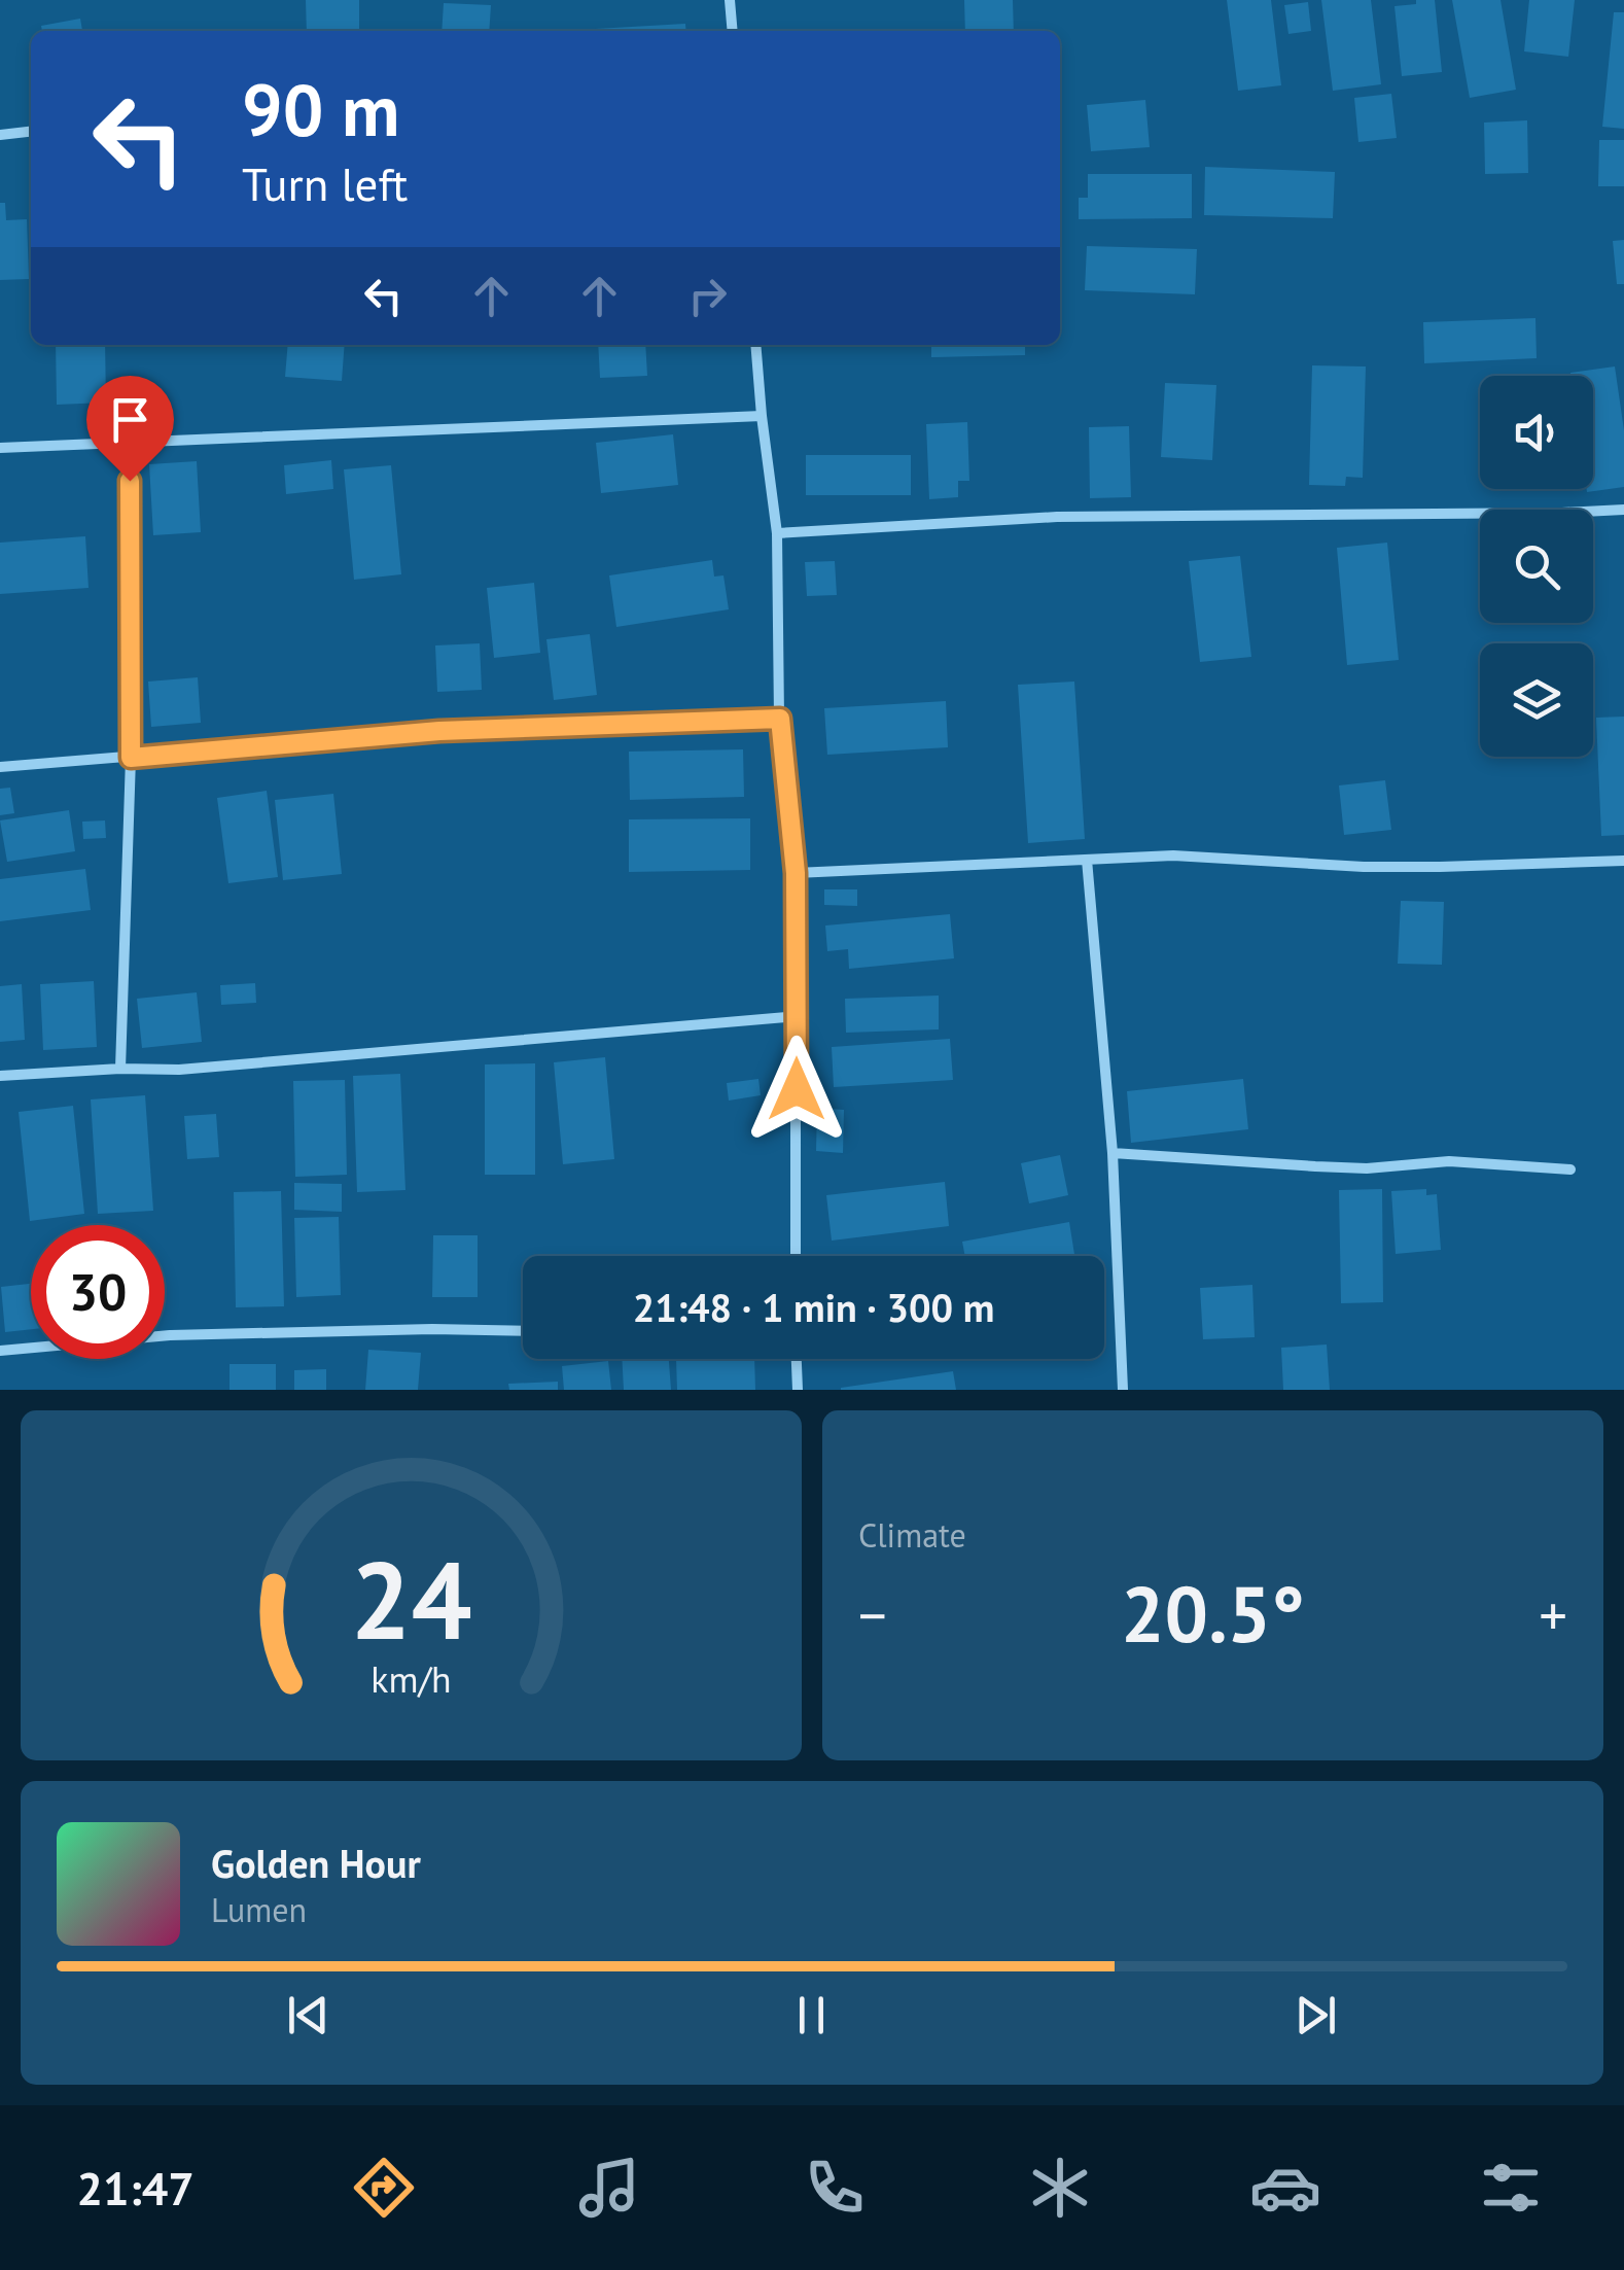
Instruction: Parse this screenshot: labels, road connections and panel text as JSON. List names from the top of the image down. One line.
{"page":{"turn":["90 m","Turn left"],"limit":"30","trip":"21:48 · 1 min · 300 m","tile":"Climate","heat":["−","20.5°","+"],"song":["Golden Hour","Lumen"],"tabs":"21:47","gauge":["24","km/h"]}}
